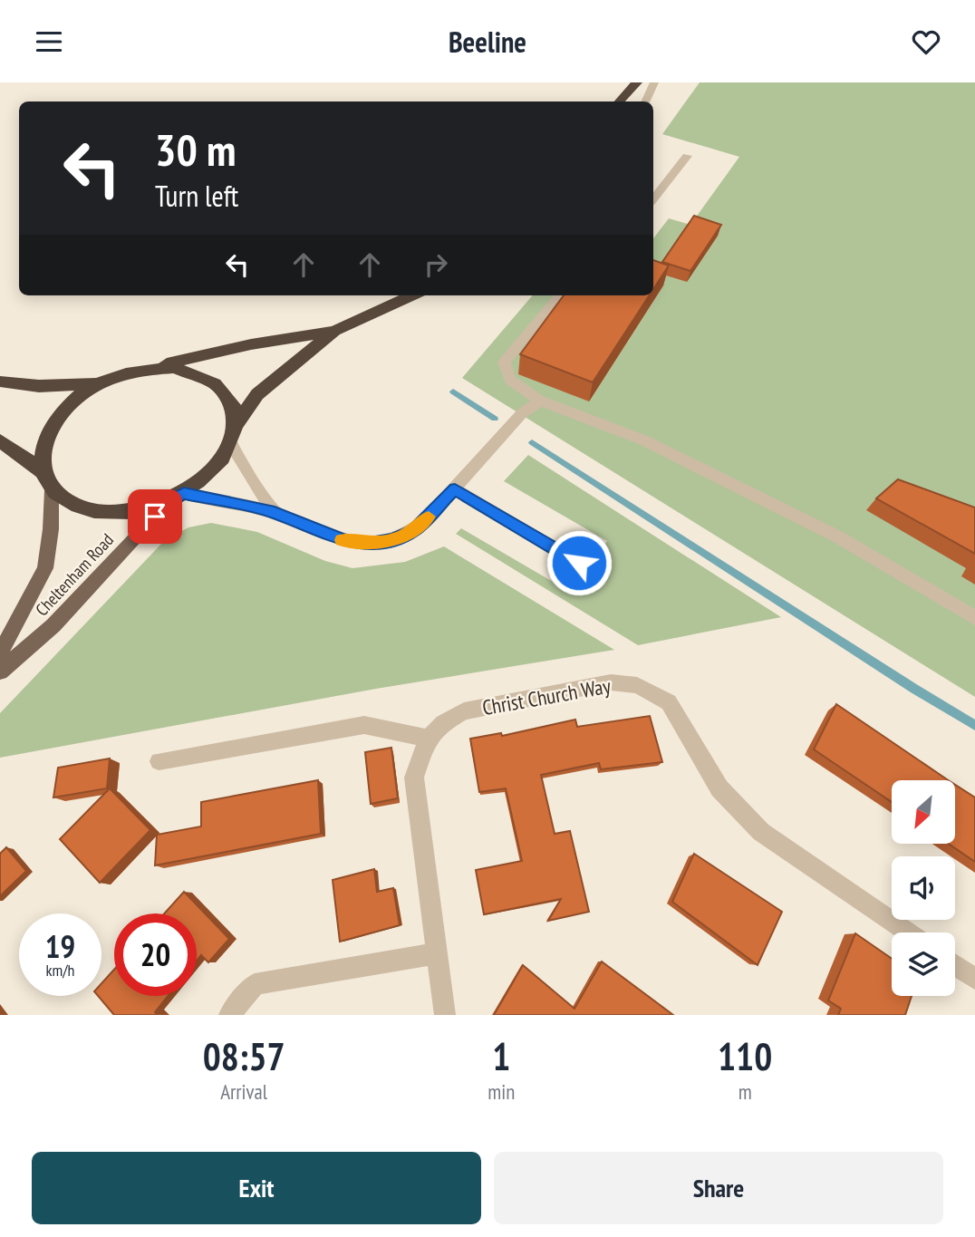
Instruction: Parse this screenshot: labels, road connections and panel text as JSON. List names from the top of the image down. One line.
{"streets":{"main road":["Cheltenham Road"],"street":["Christ Church Way"]},"north":"bottom left","page":{"header":"Beeline","turn":["30 m","Turn left"],"speed":"19 km/h","limit":"20","eta":["08:57","Arrival","1","min","110","m"],"buttons":["Exit","Share"]}}
